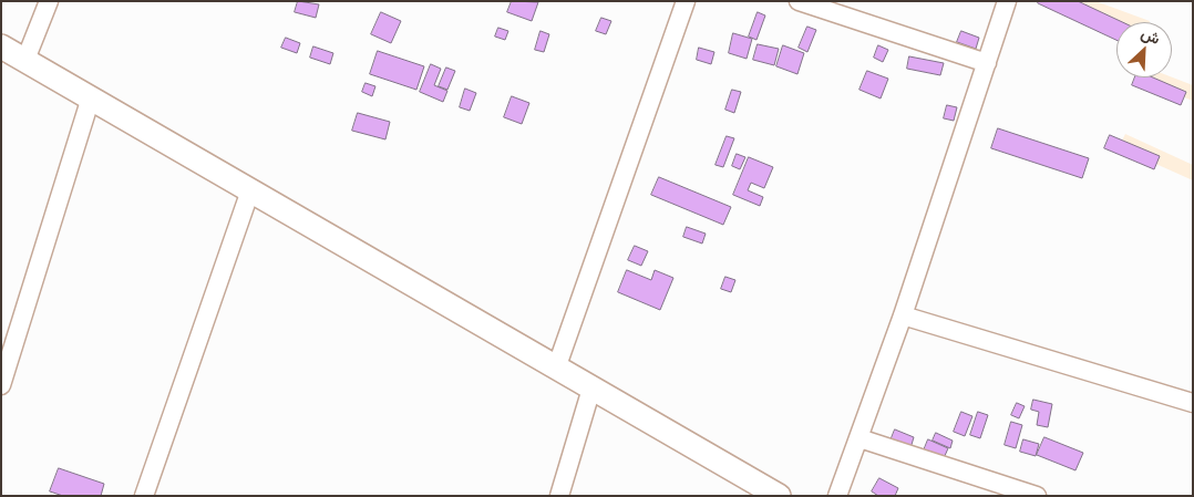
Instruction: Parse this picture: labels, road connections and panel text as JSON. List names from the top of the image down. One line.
{"north":"top right"}
